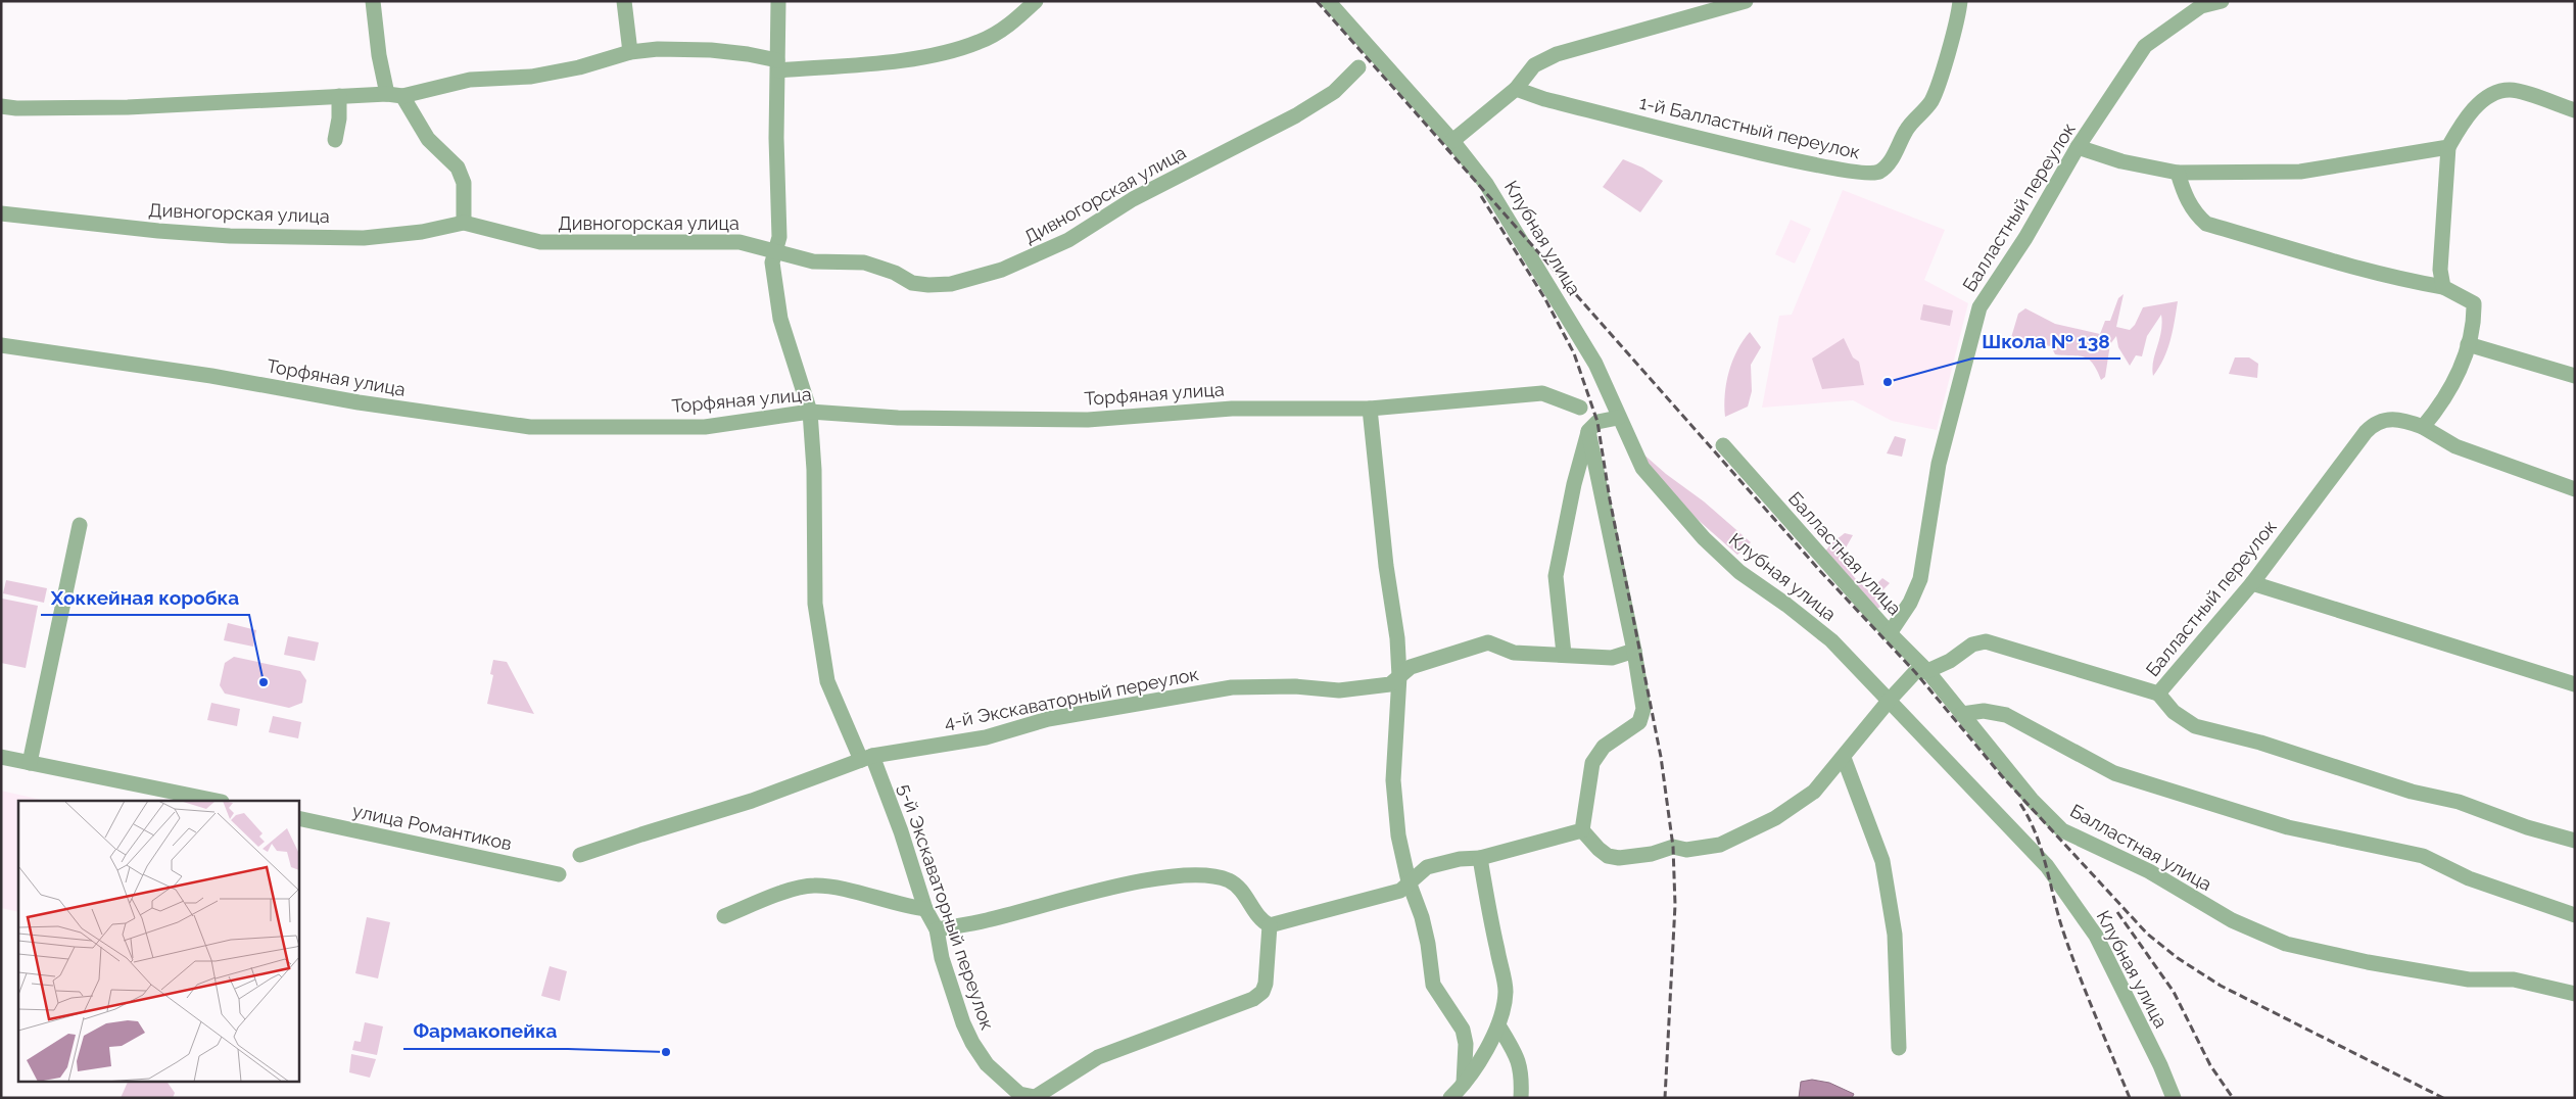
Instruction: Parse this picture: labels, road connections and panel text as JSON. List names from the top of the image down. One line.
{"streets":{"street":["1-й Балластный переулок","Дивногорская улица","Балластный переулок","Клубная улица","Торфяная улица","Балластная улица","4-й Экскаваторный переулок","улица Романтиков","5-й Экскаваторный переулок"]},"crossings":[["Дивногорская улица","5-й Экскаваторный переулок"],["Балластный переулок","Клубная улица"],["Балластный переулок","Балластная улица"],["Торфяная улица","5-й Экскаваторный переулок"],["4-й Экскаваторный переулок","5-й Экскаваторный переулок"]],"places":["Школа № 138","Хоккейная коробка","Фармакопейка"]}
